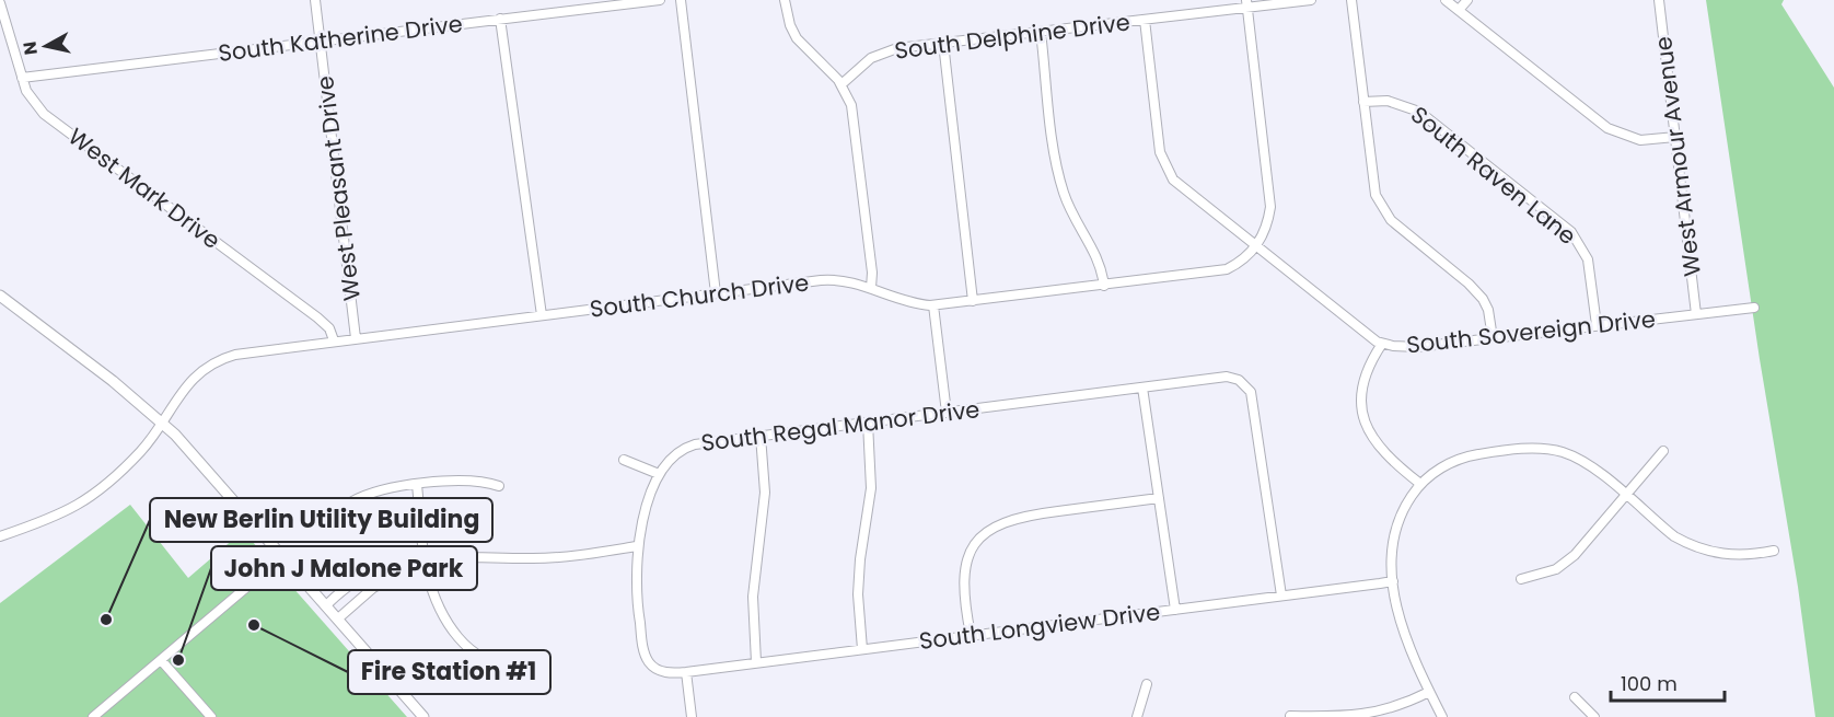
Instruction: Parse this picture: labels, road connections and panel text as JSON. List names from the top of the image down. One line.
{"streets":{"street":["South Delphine Drive","South Katherine Drive","West Armour Avenue","South Raven Lane","West Mark Drive","West Pleasant Drive","South Church Drive","South Sovereign Drive","South Regal Manor Drive","South Longview Drive"]},"crossings":[["South Delphine Drive","South Sovereign Drive"],["South Katherine Drive","West Mark Drive"],["South Katherine Drive","West Pleasant Drive"],["West Armour Avenue","South Sovereign Drive"],["South Raven Lane","South Sovereign Drive"],["West Mark Drive","South Church Drive"],["West Pleasant Drive","South Church Drive"],["South Church Drive","South Sovereign Drive"],["South Regal Manor Drive","South Longview Drive"]],"places":["New Berlin Utility Building","Fire Station #1","John J Malone Park"],"scale_bar":"100 m","north":"left"}
